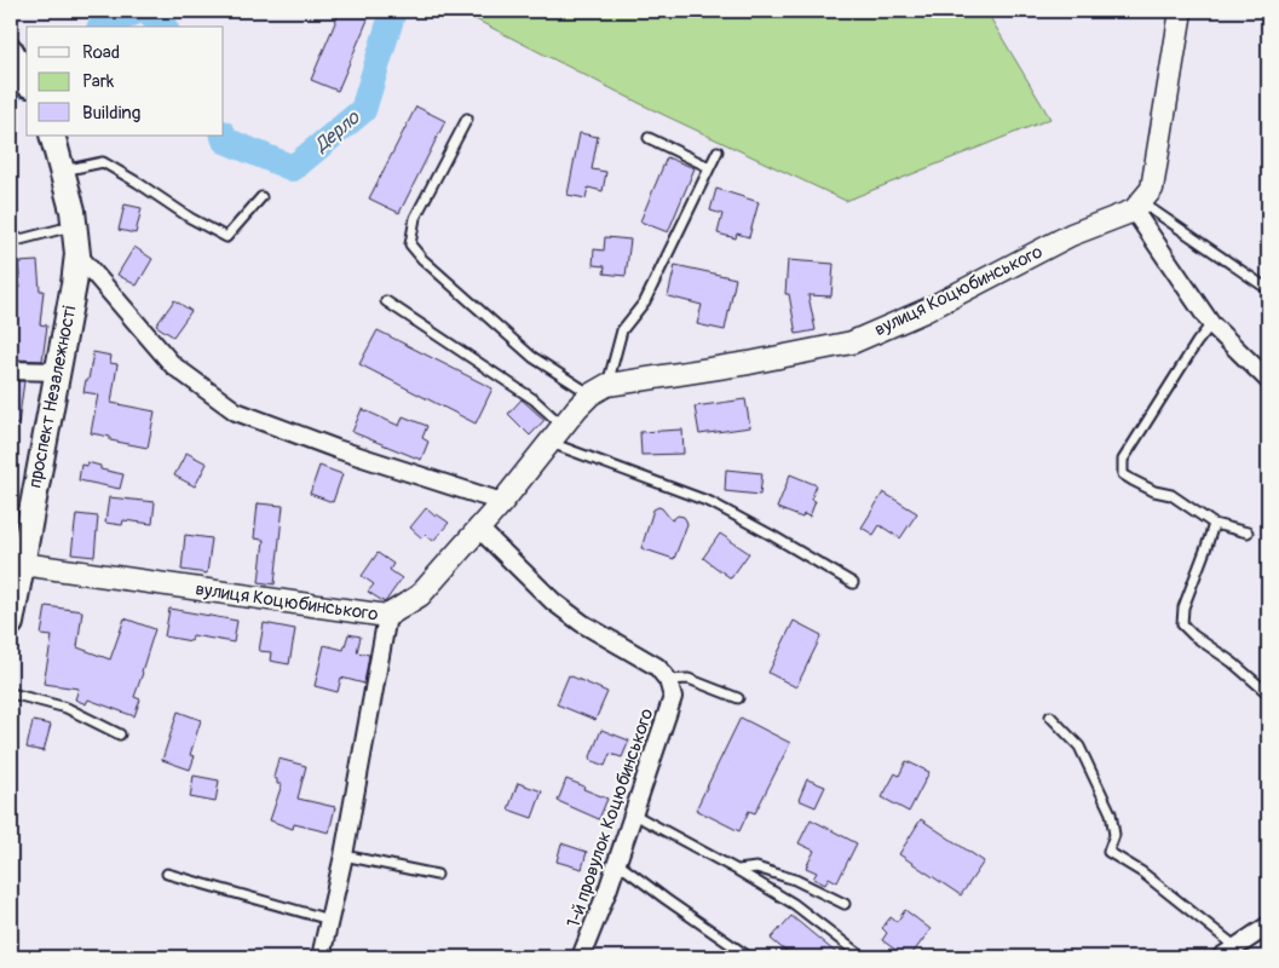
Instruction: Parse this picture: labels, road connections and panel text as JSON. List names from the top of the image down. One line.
{"streets":{"main road":["проспект Незалежності"],"street":["вулиця Коцюбинського","1-й провулок Коцюбинського"]},"crossings":[["вулиця Коцюбинського","проспект Незалежності"]],"water":["Дерло"],"legend":["Road","Park","Building"]}
